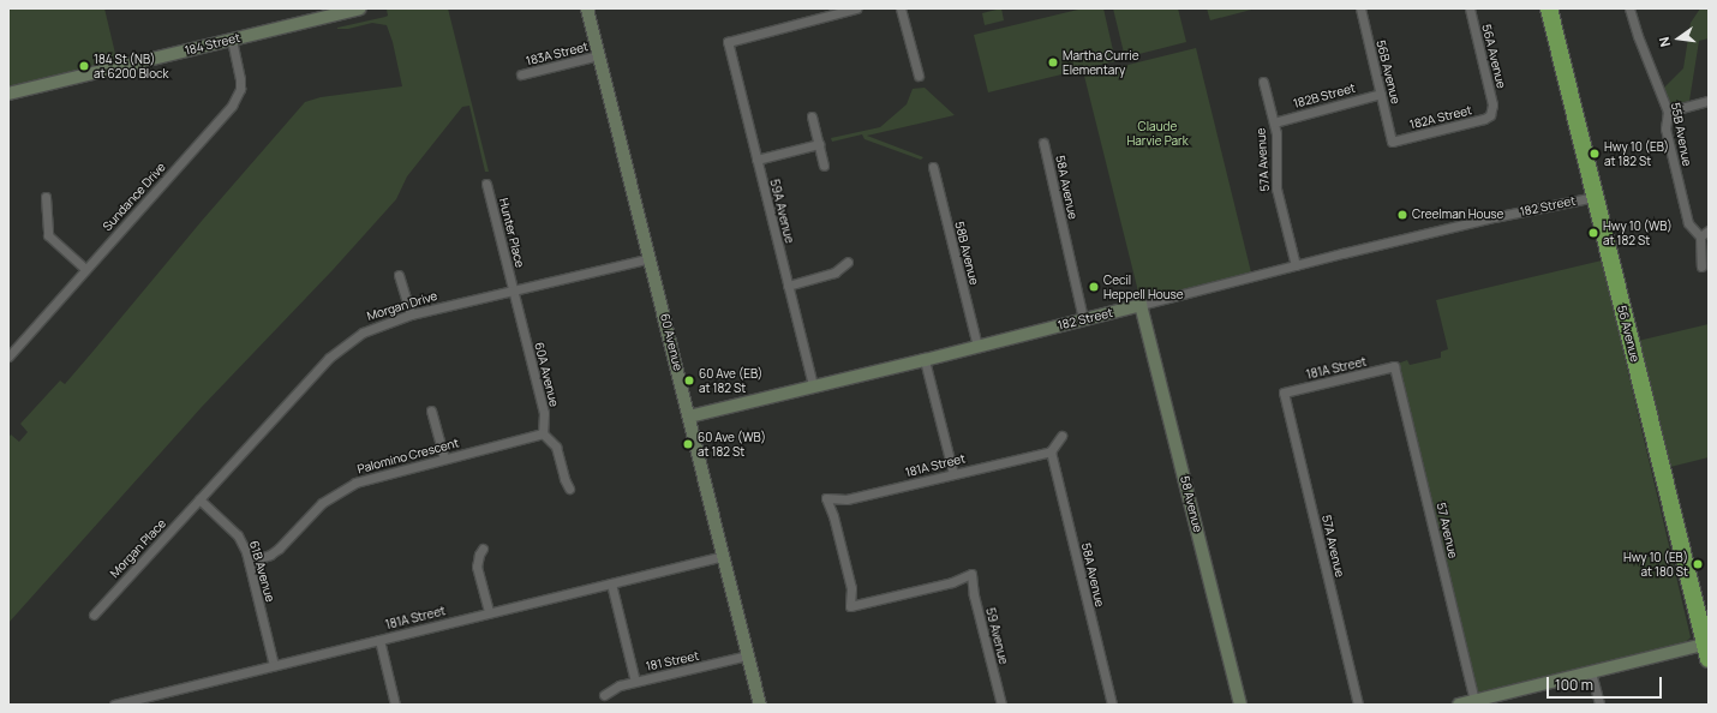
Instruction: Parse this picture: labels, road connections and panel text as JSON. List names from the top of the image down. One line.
{"streets":{"highway":["56 Avenue"],"street":["184 Street","183A Street","56A Avenue","56B Avenue","182B Street","182A Street","55B Avenue","57A Avenue","58A Avenue","Sundance Drive","182 Street","59A Avenue","Hunter Place","58B Avenue","Morgan Drive","60 Avenue","181A Street","60A Avenue","Palomino Crescent","58 Avenue","57 Avenue","Morgan Place","61B Avenue","59 Avenue","181 Street"]},"crossings":[["184 Street","Sundance Drive"],["183A Street","60 Avenue"],["56A Avenue","182A Street"],["56B Avenue","182B Street"],["56B Avenue","182A Street"],["182B Street","57A Avenue"],["57A Avenue","182 Street"],["57A Avenue","181A Street"],["58A Avenue","182 Street"],["58A Avenue","181A Street"],["182 Street","59A Avenue"],["182 Street","58B Avenue"],["182 Street","56 Avenue"],["182 Street","60 Avenue"],["182 Street","58 Avenue"],["Hunter Place","Morgan Drive"],["Hunter Place","60A Avenue"],["Morgan Drive","60 Avenue"],["Morgan Drive","60A Avenue"],["Morgan Drive","Morgan Place"],["Morgan Drive","61B Avenue"],["60 Avenue","181A Street"],["60 Avenue","181 Street"],["181A Street","57 Avenue"],["181A Street","61B Avenue"],["181A Street","59 Avenue"],["60A Avenue","Palomino Crescent"],["Palomino Crescent","61B Avenue"],["Morgan Place","61B Avenue"]],"parks":["Claude Harvie Park"],"places":["Martha Currie Elementary","184 St (NB) at 6200 Block","Hwy 10 (EB) at 182 St","Creelman House","Hwy 10 (WB) at 182 St","Cecil Heppell House","60 Ave (EB) at 182 St","60 Ave (WB) at 182 St","Hwy 10 (EB) at 180 St"],"scale_bar":"100 m","north":"left"}
